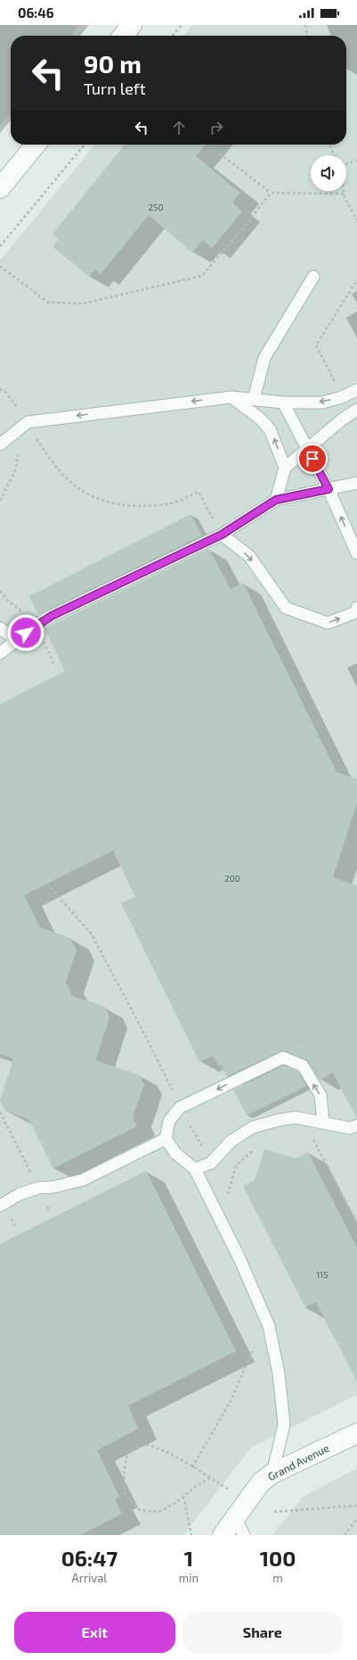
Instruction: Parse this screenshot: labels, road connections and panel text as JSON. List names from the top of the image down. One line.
{"streets":{"street":["Grand Avenue"]},"house_numbers":["250","200","115"],"page":{"status":"06:46","turn":["90 m","Turn left"],"eta":["06:47","Arrival","1","min","100","m"],"buttons":["Exit","Share"]}}
